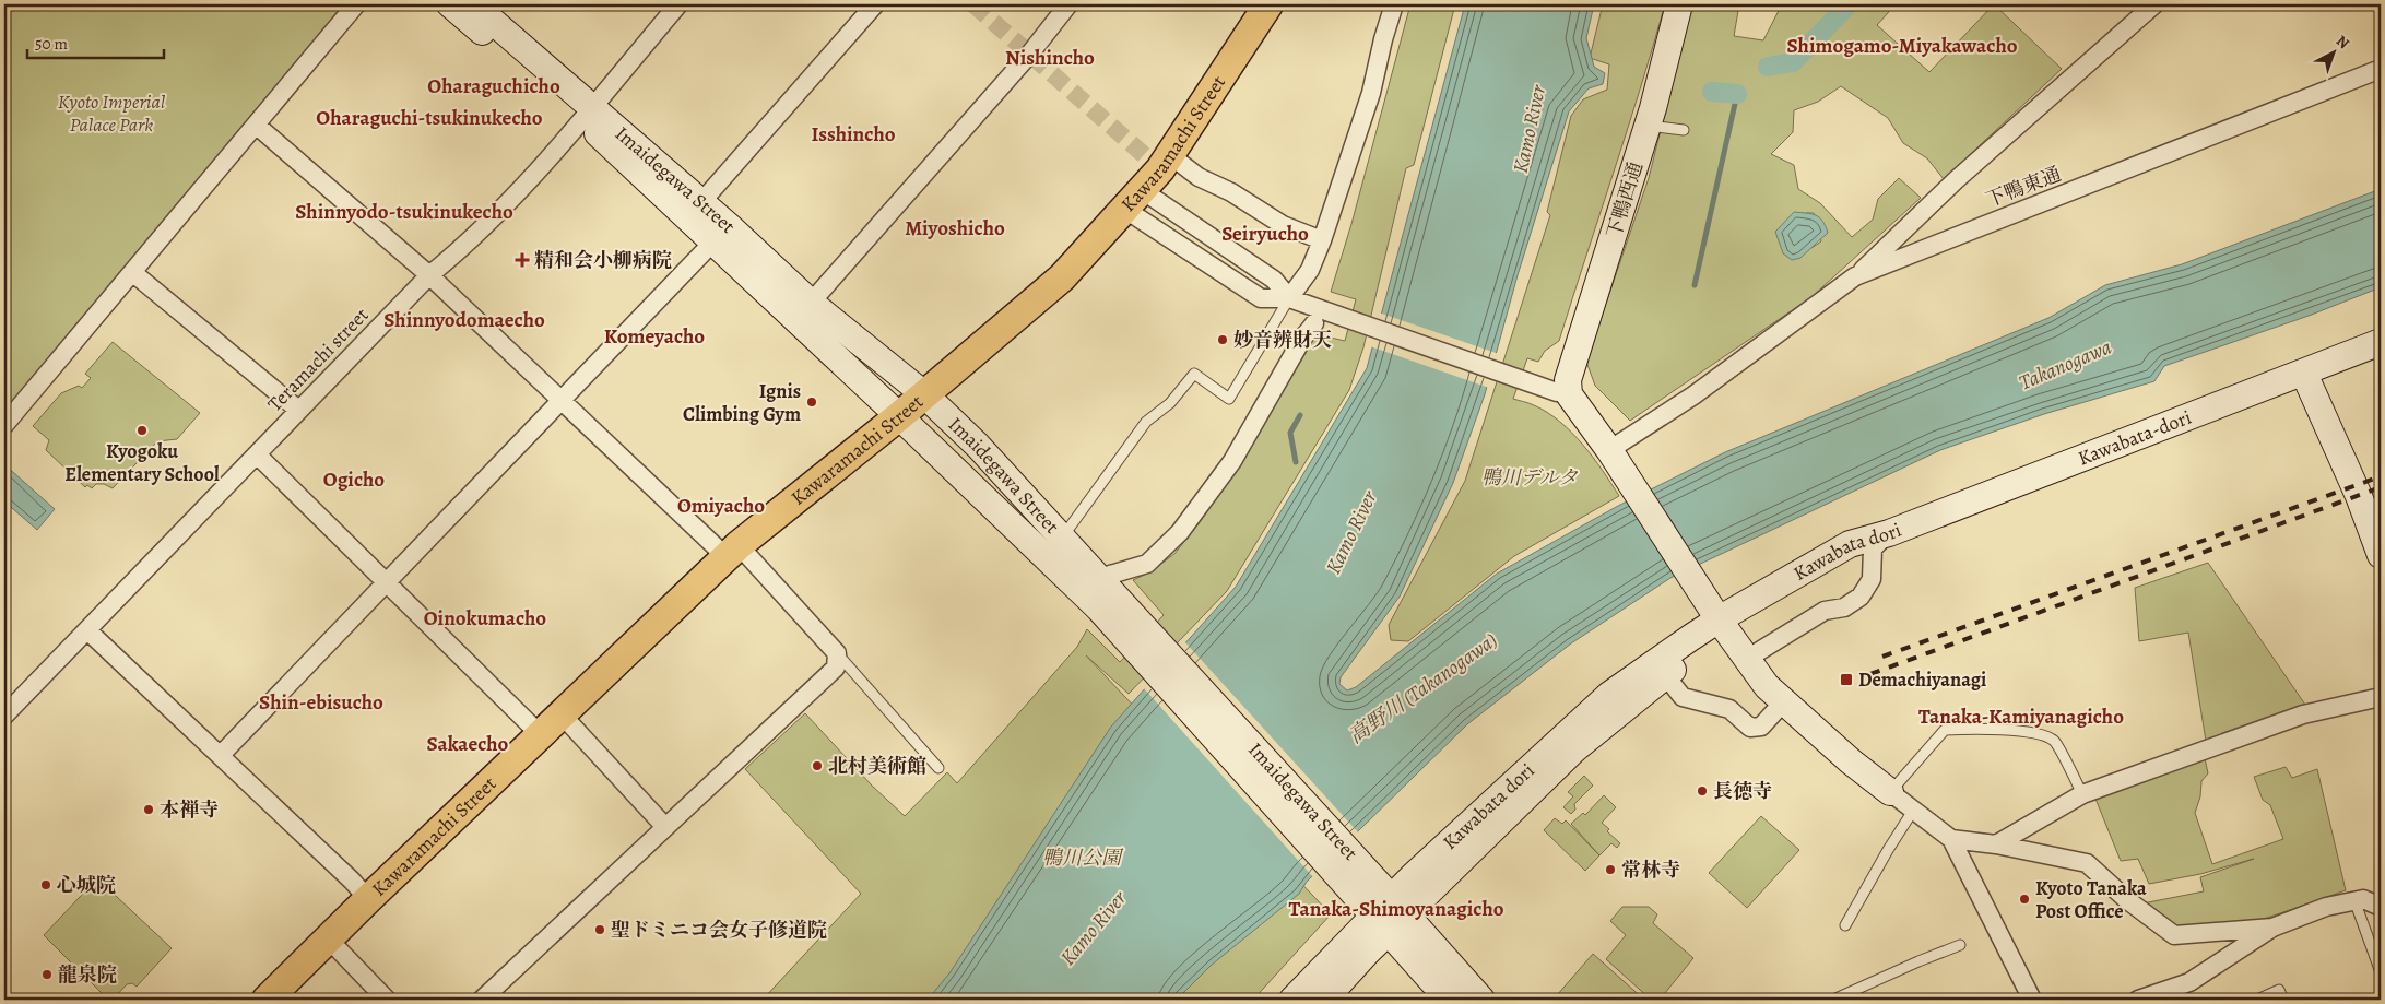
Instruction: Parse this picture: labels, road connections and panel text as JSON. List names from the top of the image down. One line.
{"streets":{"main road":["Kawaramachi Street"],"street":["Imaidegawa Street","下鴨東通","下鴨西通","Teramachi street","Kawabata-dori","Kawabata dori"]},"crossings":[["Kawaramachi Street","Imaidegawa Street"],["Imaidegawa Street","Teramachi street"],["Imaidegawa Street","Kawabata dori"],["Kawabata-dori","Kawabata dori"]],"districts":["Shimogamo-Miyakawacho","Nishincho","Oharaguchicho","Oharaguchi-tsukinukecho","Isshincho","Shinnyodo-tsukinukecho","Miyoshicho","Seiryucho","Shinnyodomaecho","Komeyacho","Ogicho","Omiyacho","Oinokumacho","Shin-ebisucho","Tanaka-Kamiyanagicho","Sakaecho","Tanaka-Shimoyanagicho"],"water":["Kamo River","Takanogawa","高野川 (Takanogawa)"],"parks":["Kyoto Imperial Palace Park","鴨川デルタ","鴨川公園"],"places":{"health":["精和会小柳病院"],"other":["妙音辨財天","Ignis Climbing Gym","Kyogoku Elementary School","北村美術館","長徳寺","本禅寺","常林寺","心城院","Kyoto Tanaka Post Office","聖ドミニコ会女子修道院","龍泉院"],"transit":["Demachiyanagi"]},"scale_bar":"50 m","north":"top right"}
